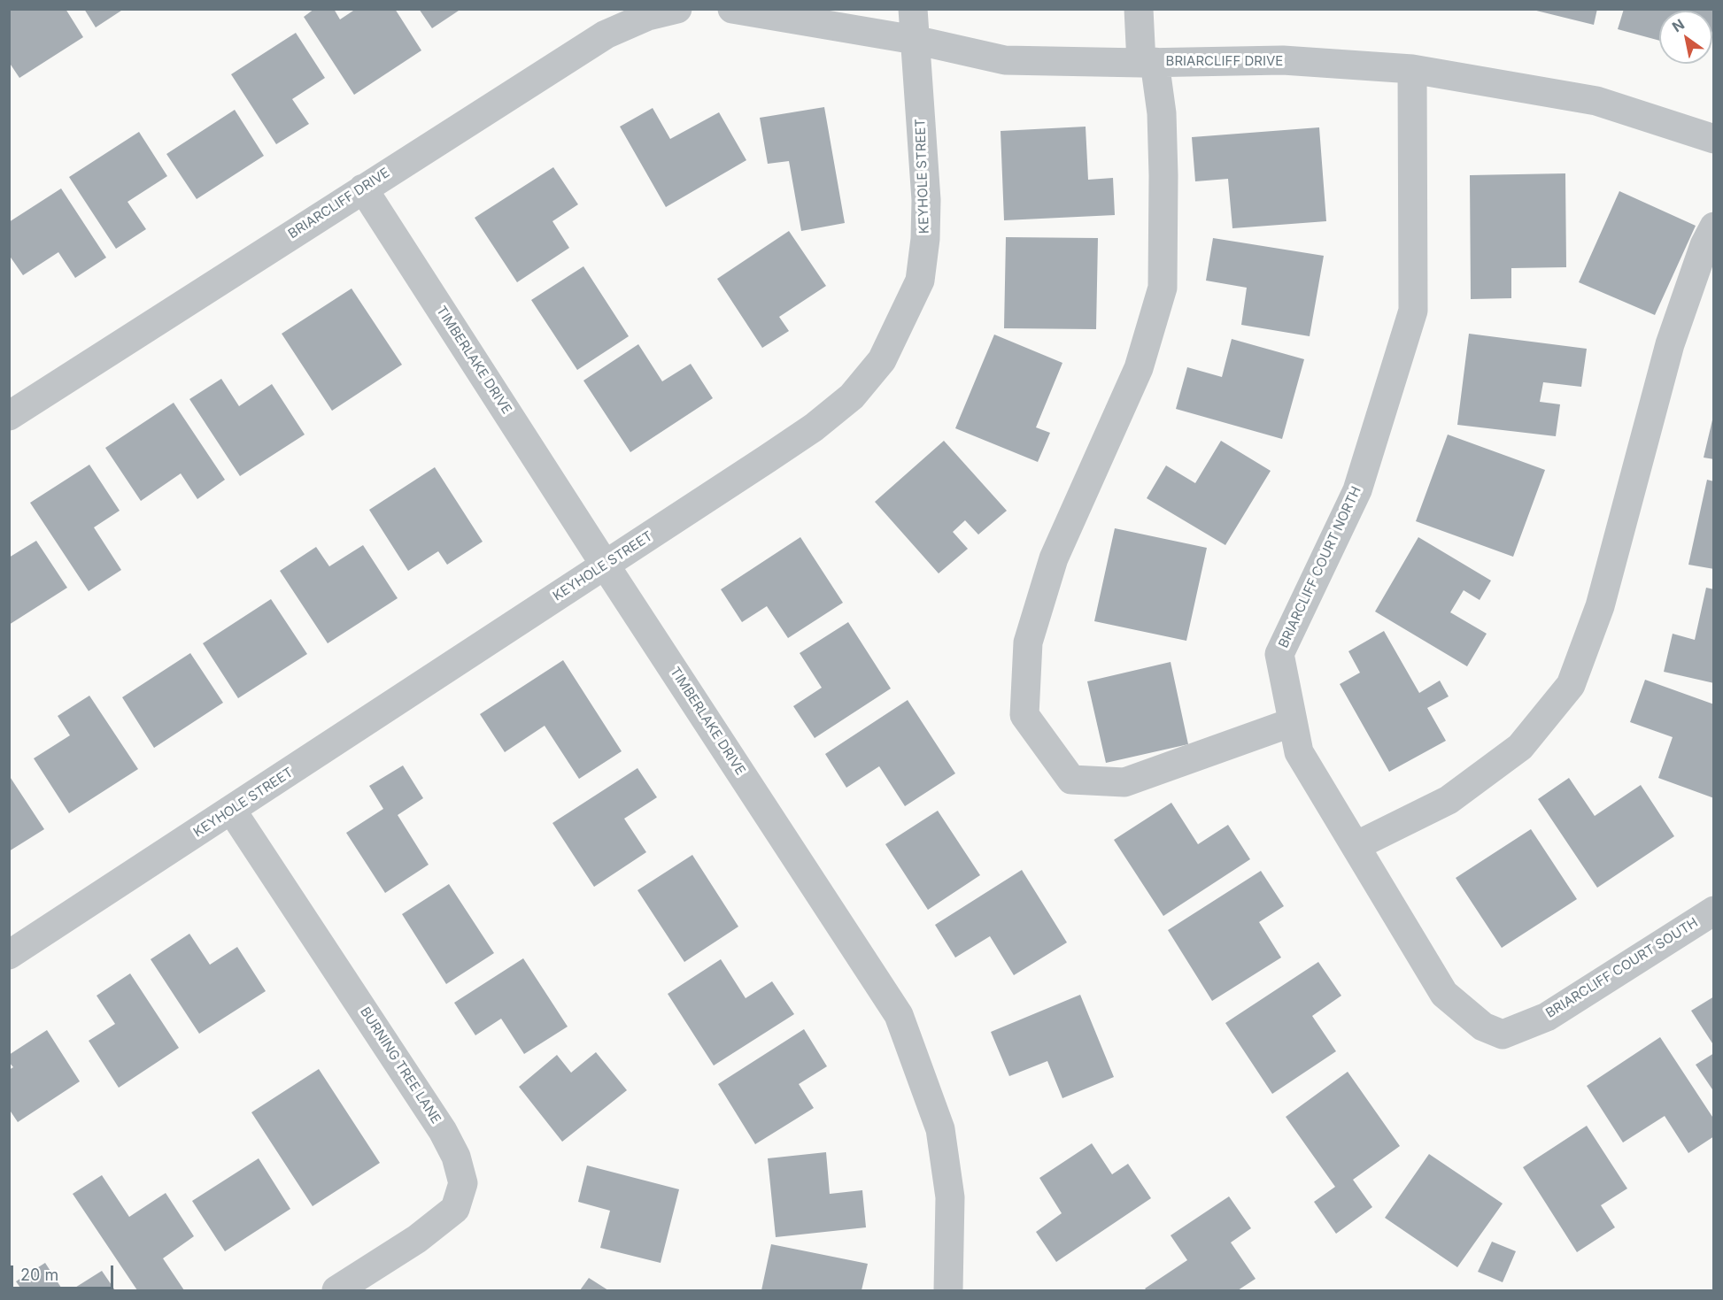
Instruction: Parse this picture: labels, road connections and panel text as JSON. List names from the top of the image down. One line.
{"streets":{"street":["BRIARCLIFF DRIVE","KEYHOLE STREET","TIMBERLAKE DRIVE","BRIARCLIFF COURT NORTH","BRIARCLIFF COURT SOUTH","BURNING TREE LANE"]},"crossings":[["BRIARCLIFF DRIVE","KEYHOLE STREET"],["BRIARCLIFF DRIVE","TIMBERLAKE DRIVE"],["BRIARCLIFF DRIVE","BRIARCLIFF COURT NORTH"],["KEYHOLE STREET","TIMBERLAKE DRIVE"],["KEYHOLE STREET","BURNING TREE LANE"],["BRIARCLIFF COURT NORTH","BRIARCLIFF COURT SOUTH"]],"scale_bar":"20 m","north":"top left"}
